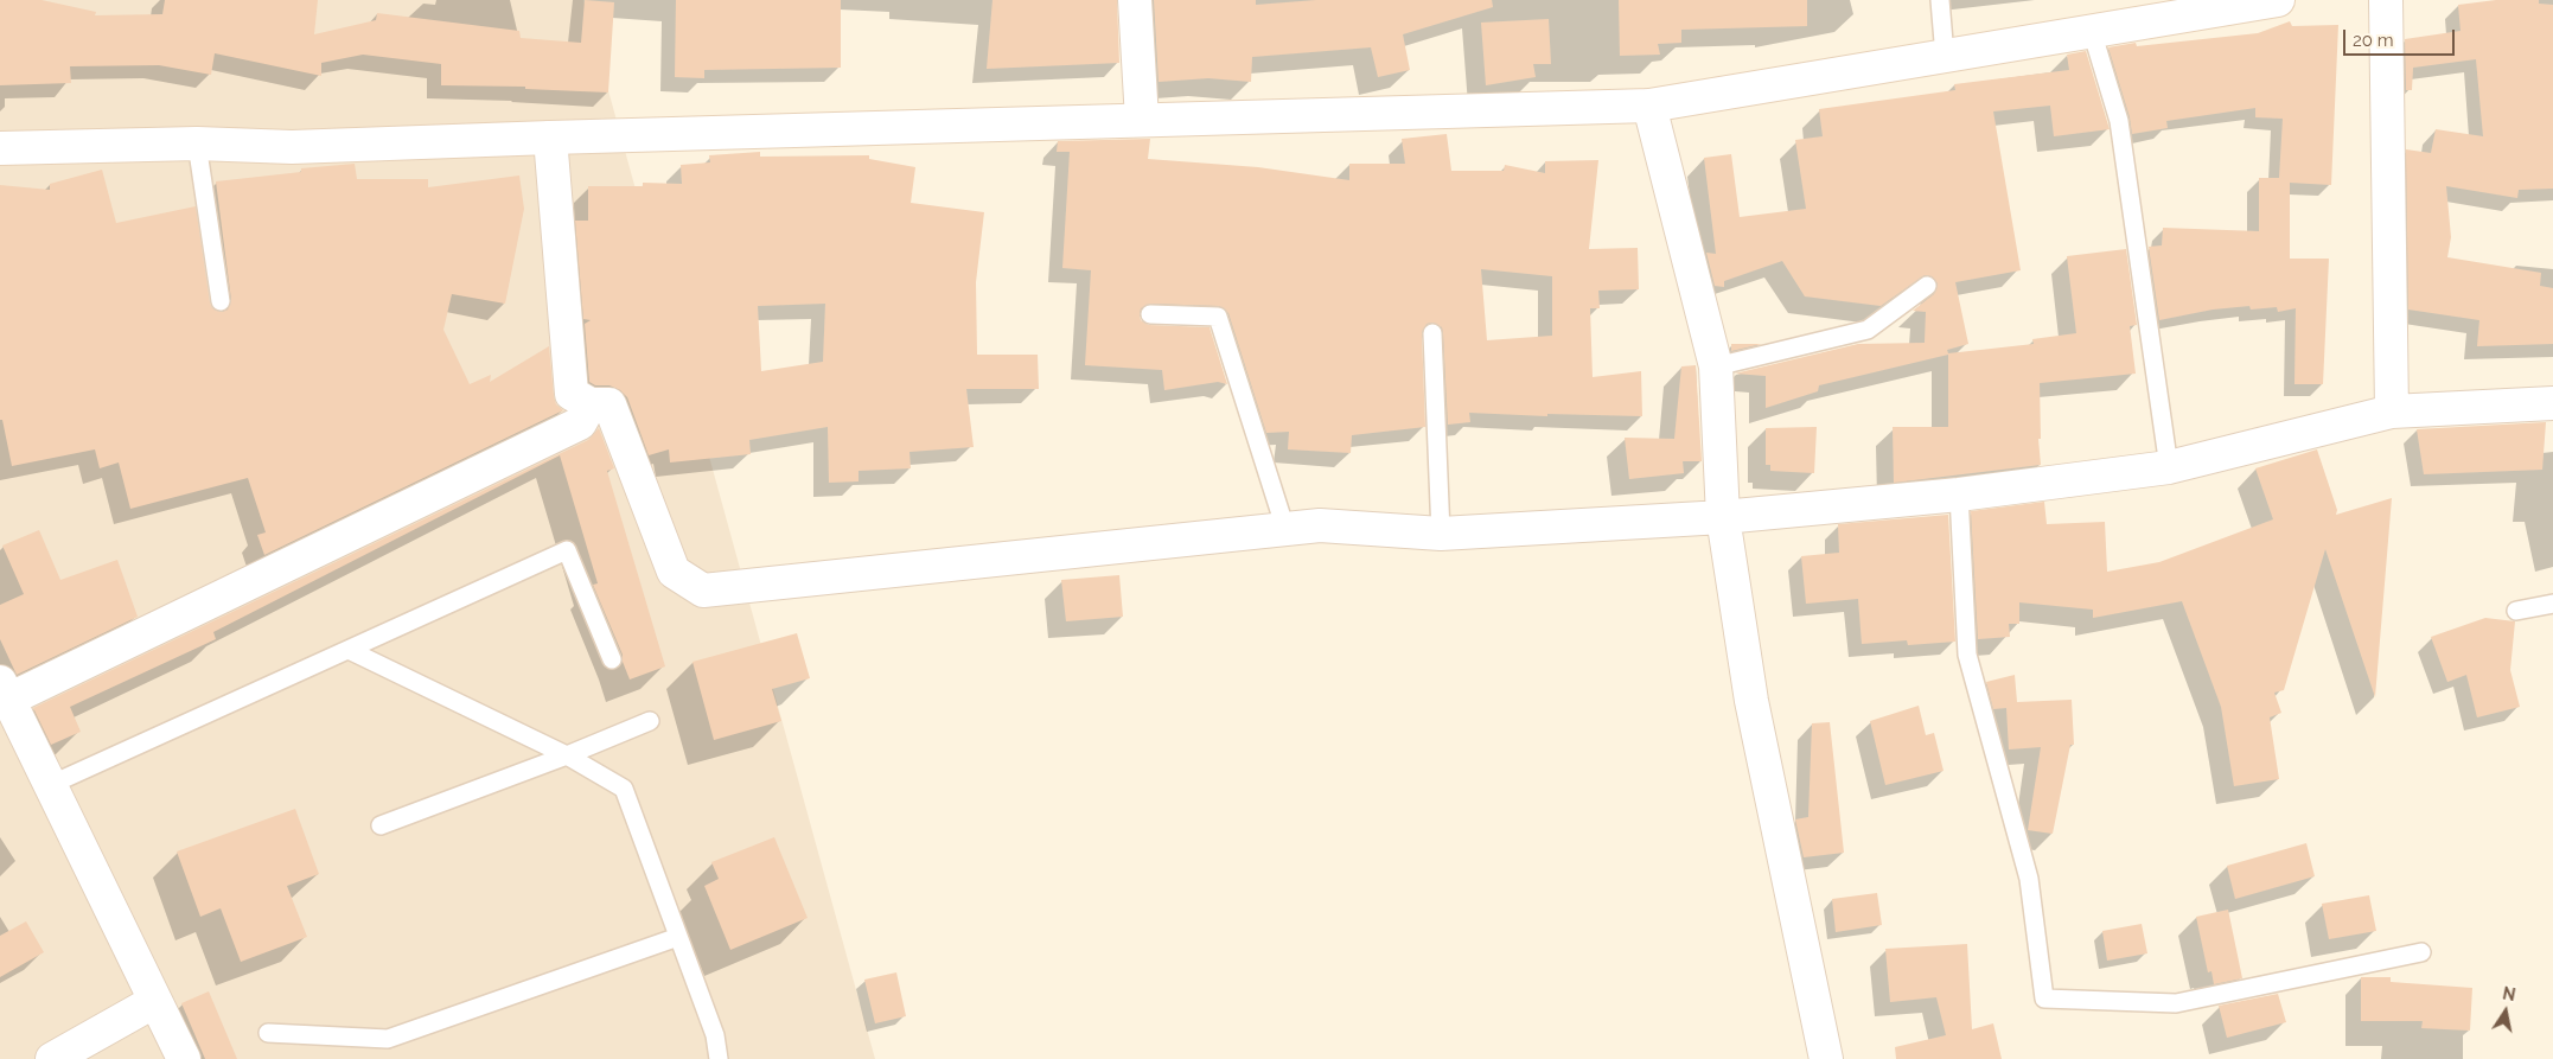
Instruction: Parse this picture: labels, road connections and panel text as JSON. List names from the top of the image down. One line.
{"scale_bar":"20 m","north":"top"}
